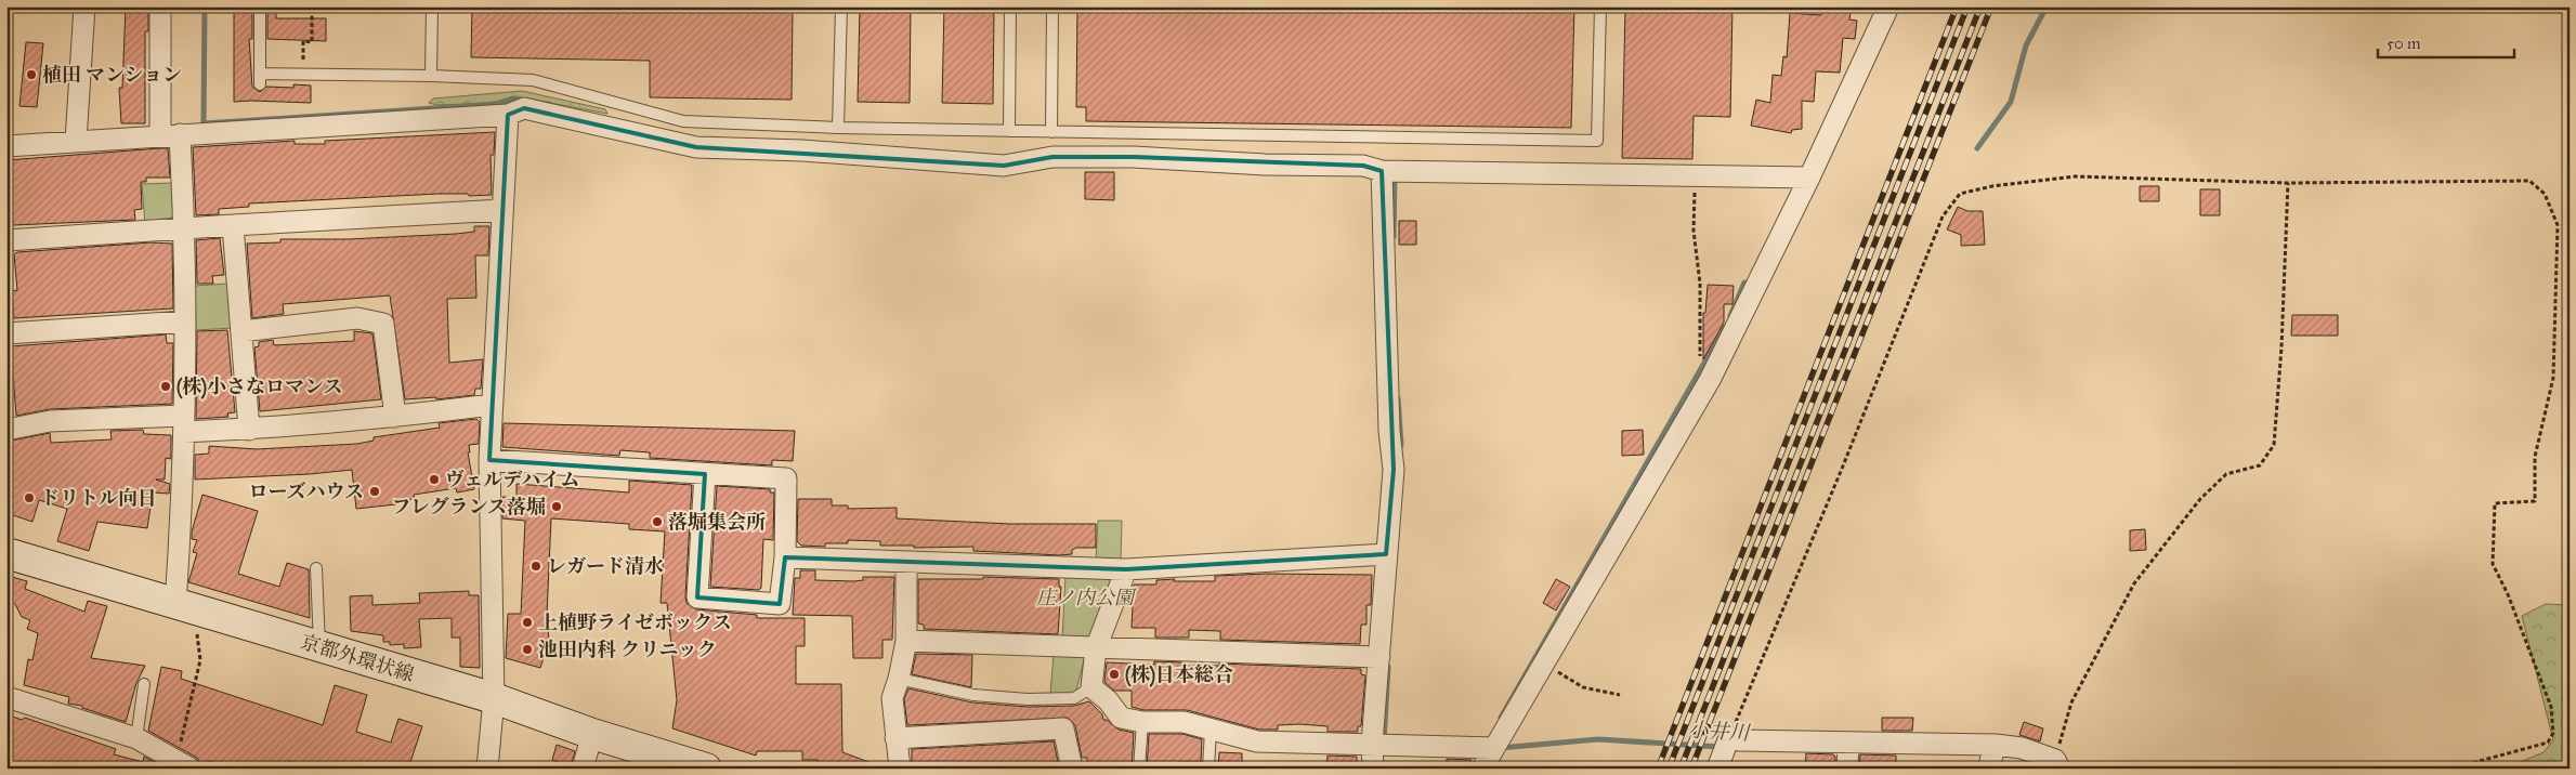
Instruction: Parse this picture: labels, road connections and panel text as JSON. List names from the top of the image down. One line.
{"streets":{"main road":["京都外環状線"]},"water":["小井川"],"parks":["庄ノ内公園"],"places":["植田 マンション","(株)小さなロマンス","ヴェルデハイム","ローズハウス","ドリトル向日","フレグランス落堀","落堀集会所","レガード清水","上植野ライゼボックス","池田内科 クリニック","(株)日本総合"],"scale_bar":"50 m"}
